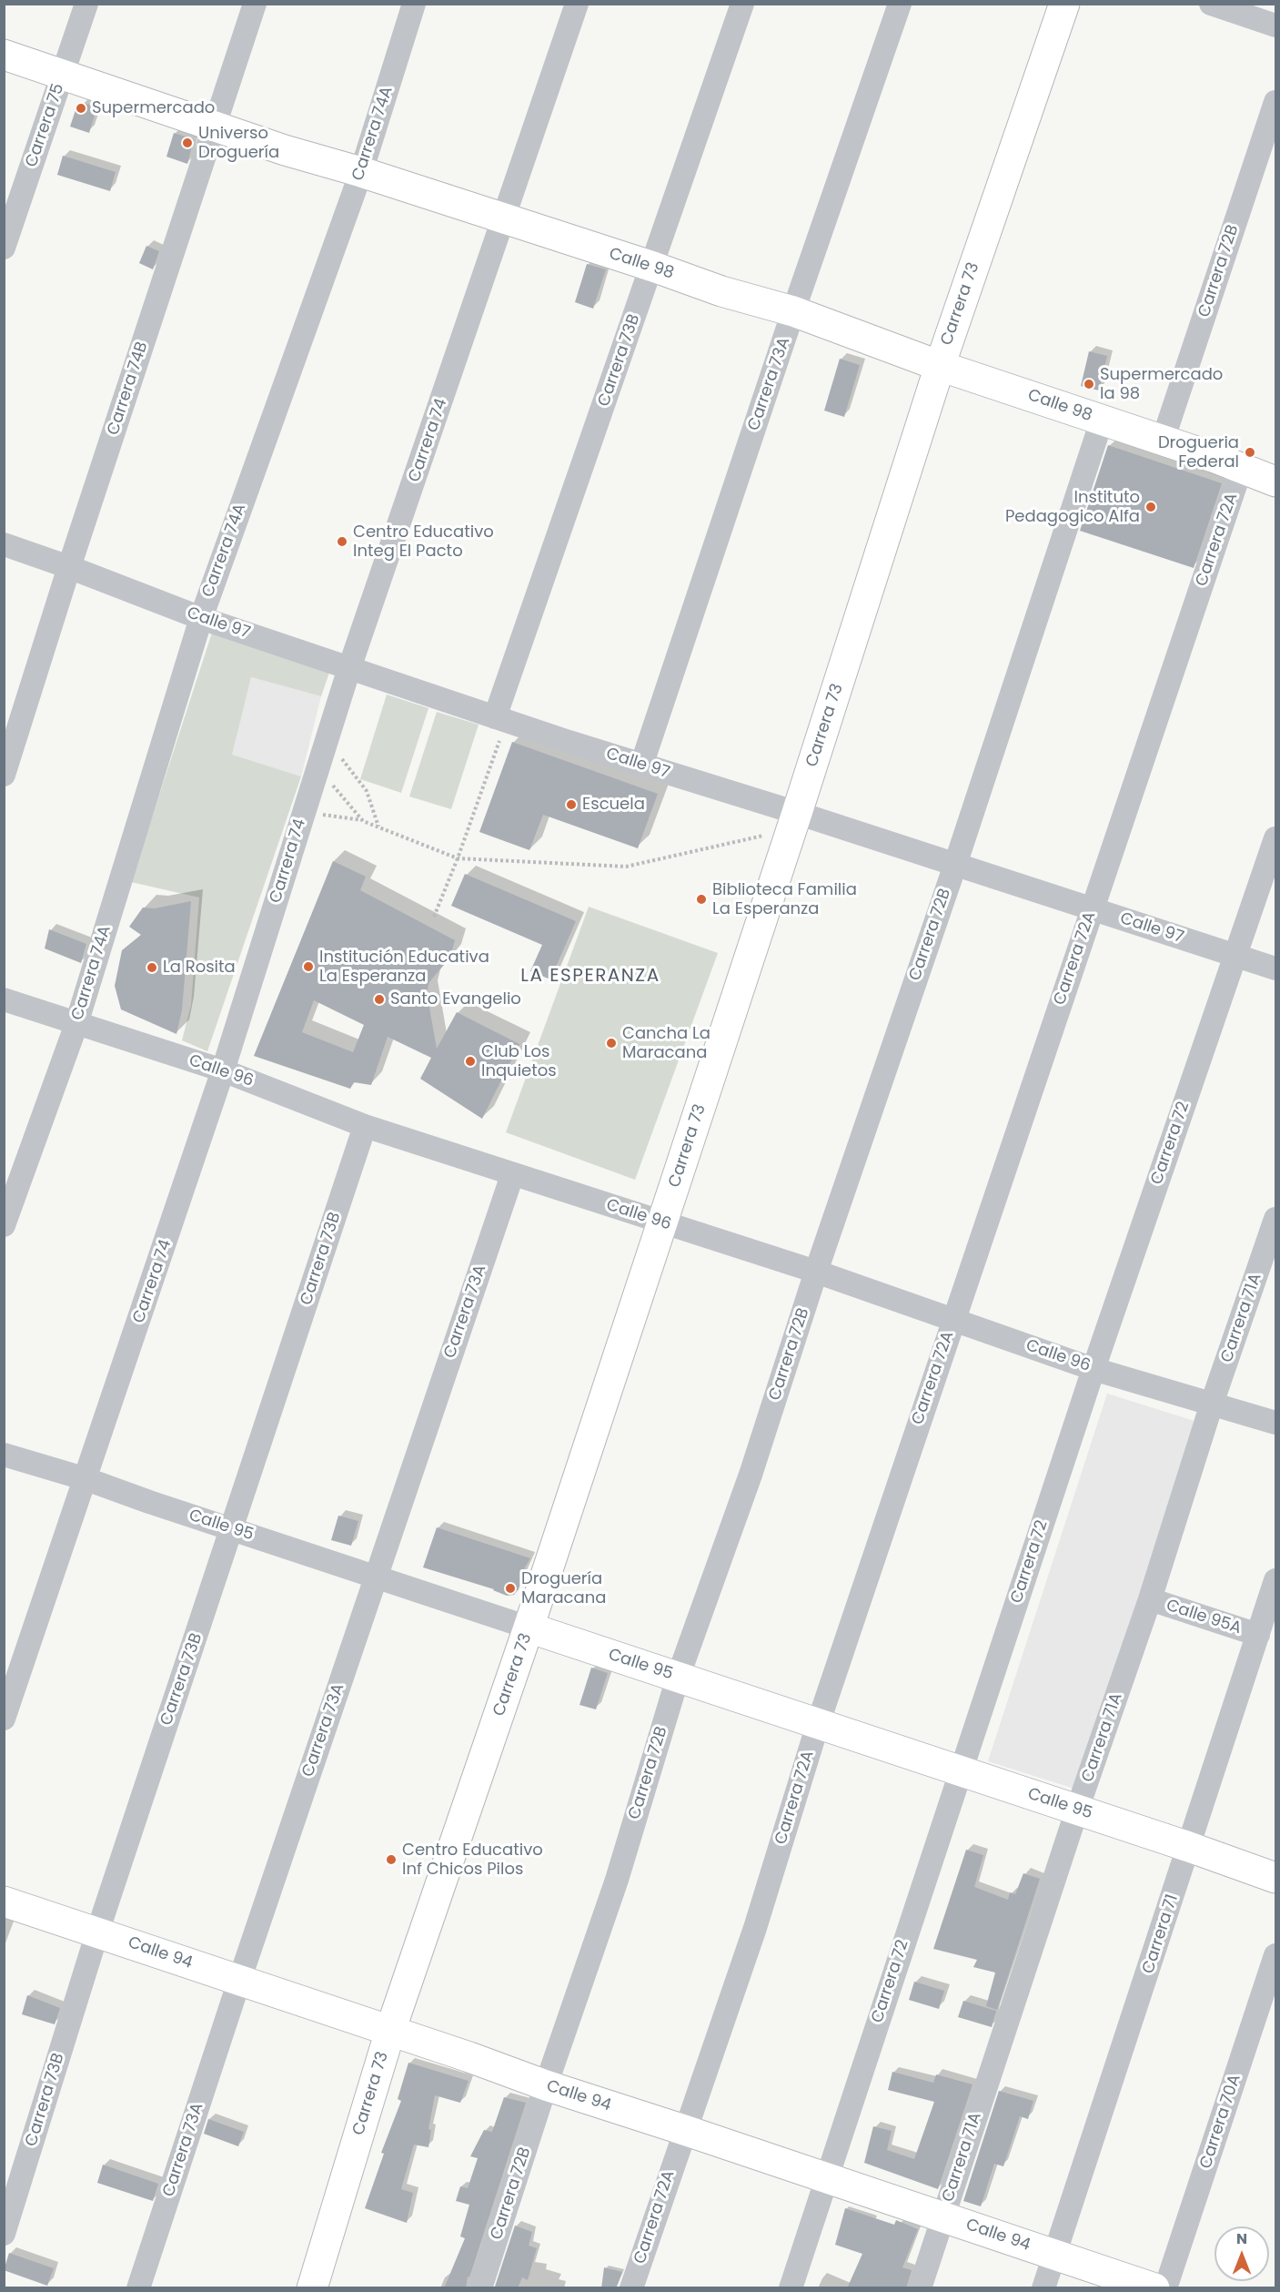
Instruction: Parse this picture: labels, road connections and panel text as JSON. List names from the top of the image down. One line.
{"streets":{"street":["Carrera 75","Carrera 74A","Calle 98","Carrera 72B","Carrera 73","Carrera 73B","Carrera 73A","Carrera 74B","Carrera 74","Carrera 72A","Calle 97","Calle 96","Carrera 72","Carrera 71A","Calle 95","Calle 95A","Carrera 71","Calle 94","Carrera 70A"]},"crossings":[["Carrera 75","Calle 98"],["Carrera 74A","Calle 98"],["Carrera 74A","Calle 97"],["Carrera 74A","Calle 96"],["Calle 98","Carrera 72B"],["Calle 98","Carrera 73"],["Calle 98","Carrera 73B"],["Calle 98","Carrera 73A"],["Calle 98","Carrera 74B"],["Calle 98","Carrera 74"],["Calle 98","Carrera 72A"],["Carrera 72B","Calle 97"],["Carrera 72B","Calle 96"],["Carrera 72B","Calle 95"],["Carrera 72B","Calle 94"],["Carrera 73","Calle 97"],["Carrera 73","Calle 96"],["Carrera 73","Calle 95"],["Carrera 73","Calle 94"],["Carrera 73B","Calle 97"],["Carrera 73B","Calle 96"],["Carrera 73B","Calle 95"],["Carrera 73B","Calle 94"],["Carrera 73A","Calle 97"],["Carrera 73A","Calle 96"],["Carrera 73A","Calle 95"],["Carrera 73A","Calle 94"],["Carrera 74B","Calle 97"],["Carrera 74","Calle 97"],["Carrera 74","Calle 96"],["Carrera 74","Calle 95"],["Carrera 72A","Calle 97"],["Carrera 72A","Calle 96"],["Carrera 72A","Calle 95"],["Carrera 72A","Calle 94"],["Calle 97","Carrera 72"],["Calle 96","Carrera 72"],["Calle 96","Carrera 71A"],["Carrera 72","Calle 95"],["Carrera 72","Calle 94"],["Carrera 71A","Calle 95"],["Carrera 71A","Calle 95A"],["Carrera 71A","Calle 94"],["Calle 95","Carrera 71"],["Calle 95A","Carrera 71"],["Carrera 71","Calle 94"]],"districts":["LA ESPERANZA"],"places":["Supermercado","Universo Droguería","Supermercado la 98","Drogueria Federal","Instituto Pedagogico Alfa","Centro Educativo Integ El Pacto","Escuela","Biblioteca Familia La Esperanza","Institución Educativa La Esperanza","La Rosita","Santo Evangelio","Cancha La Maracana","Club Los Inquietos","Droguería Maracana","Centro Educativo Inf Chicos Pilos"],"north":"top"}
